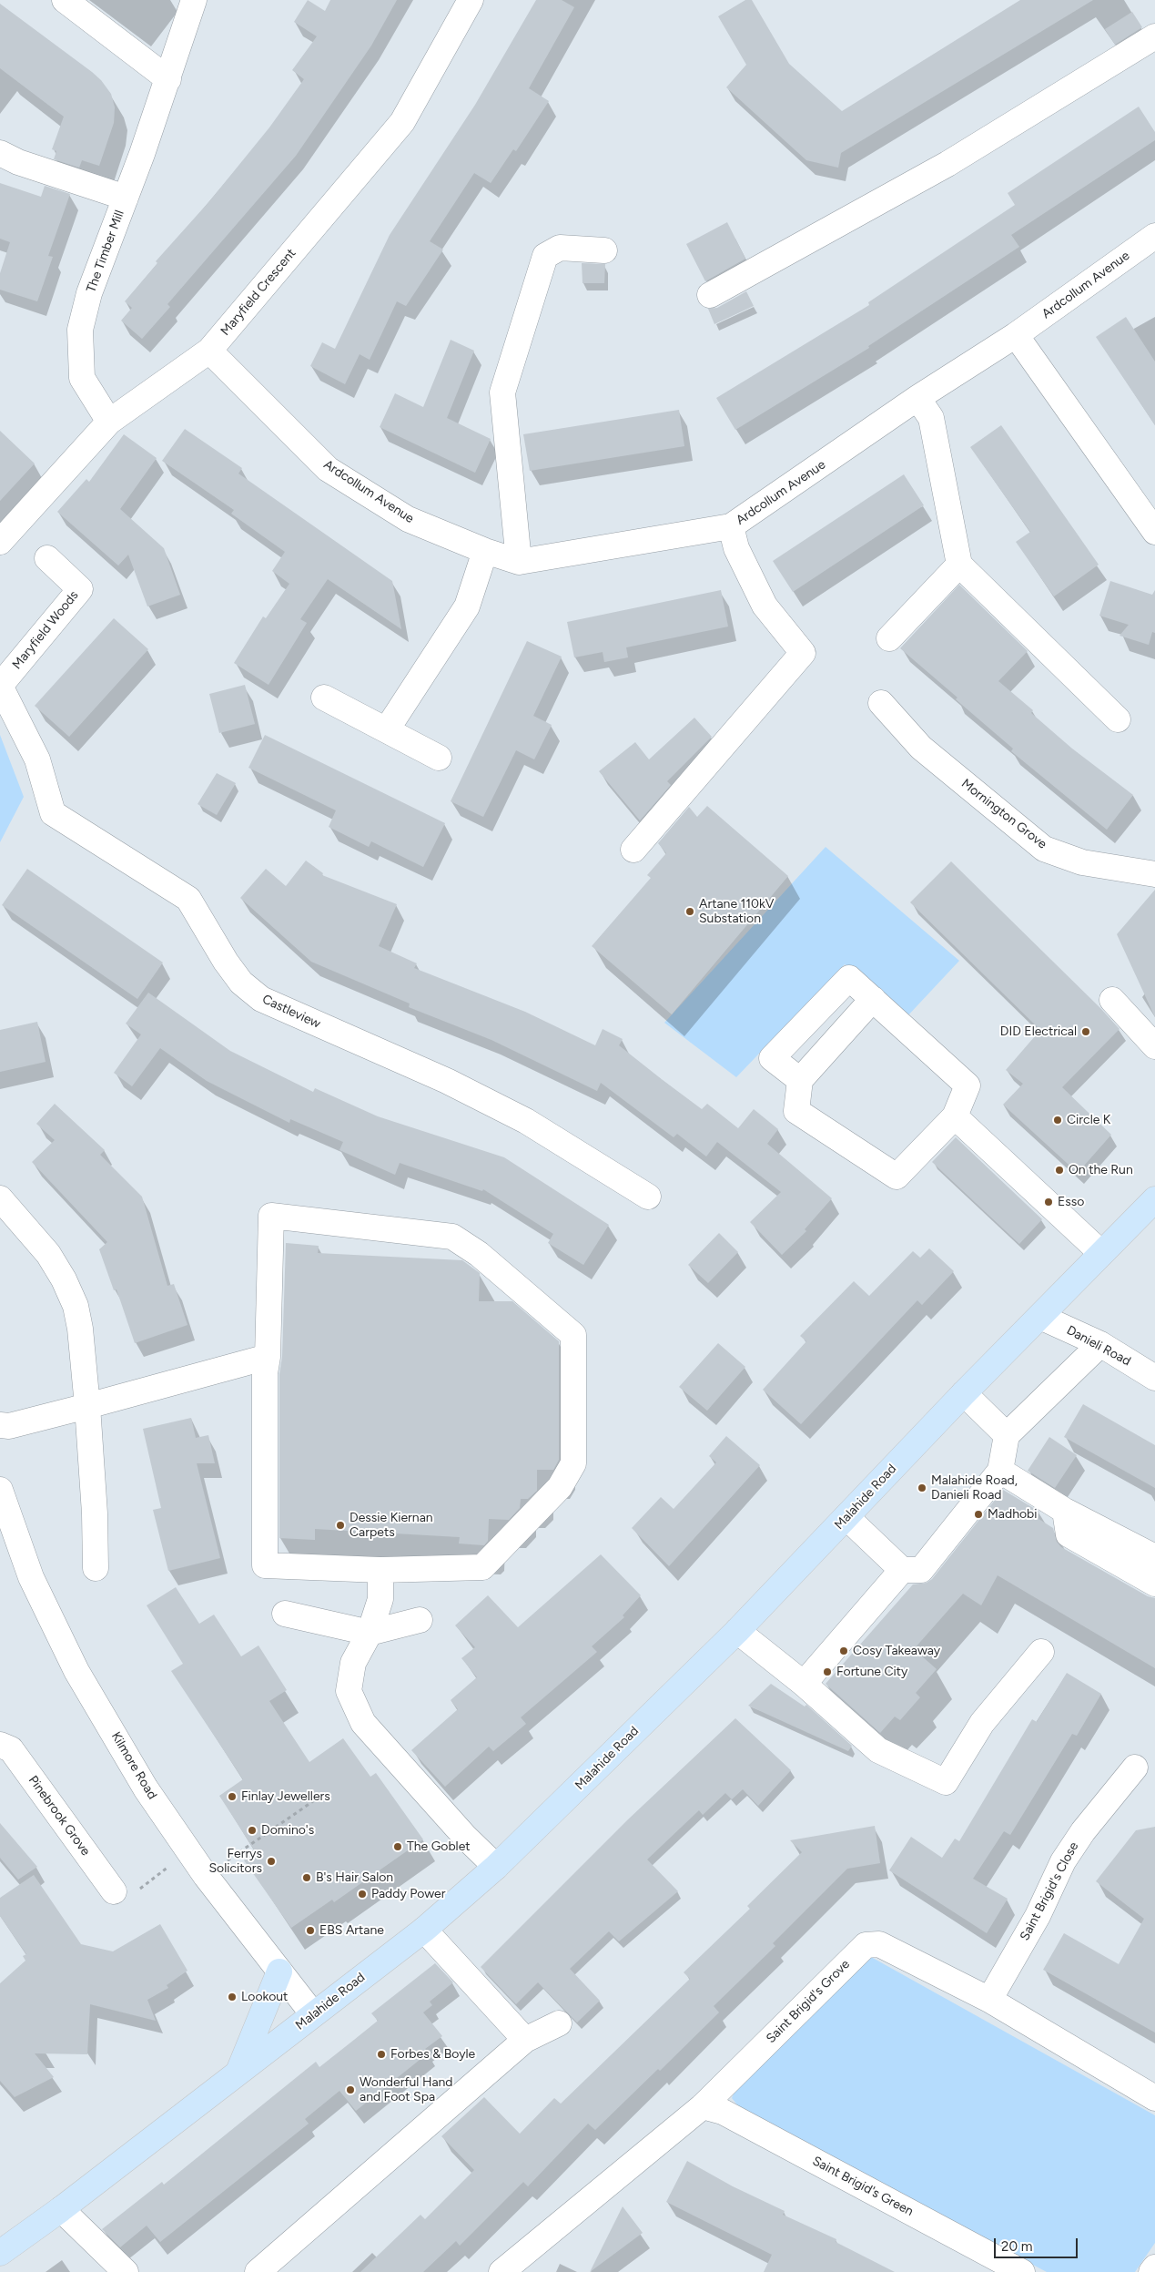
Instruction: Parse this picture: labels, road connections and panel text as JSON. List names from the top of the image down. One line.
{"streets":{"main road":["Malahide Road"],"street":["The Timber Mill","Ardcollum Avenue","Maryfield Crescent","Maryfield Woods","Mornington Grove","Castleview","Danieli Road","Kilmore Road","Pinebrook Grove","Saint Brigid's Close","Saint Brigid's Grove","Saint Brigid's Green"]},"crossings":[["The Timber Mill","Maryfield Crescent"],["Ardcollum Avenue","Maryfield Crescent"],["Maryfield Woods","Castleview"],["Danieli Road","Malahide Road"],["Malahide Road","Kilmore Road"],["Saint Brigid's Close","Saint Brigid's Grove"],["Saint Brigid's Grove","Saint Brigid's Green"]],"places":["Artane 110kV Substation","DID Electrical","Circle K","On the Run","Esso","Malahide Road, Danieli Road","Madhobi","Dessie Kiernan Carpets","Cosy Takeaway","Fortune City","Finlay Jewellers","Domino's","The Goblet","Ferrys Solicitors","B's Hair Salon","Paddy Power","EBS Artane","Lookout","Forbes & Boyle","Wonderful Hand and Foot Spa"],"scale_bar":"20 m"}
